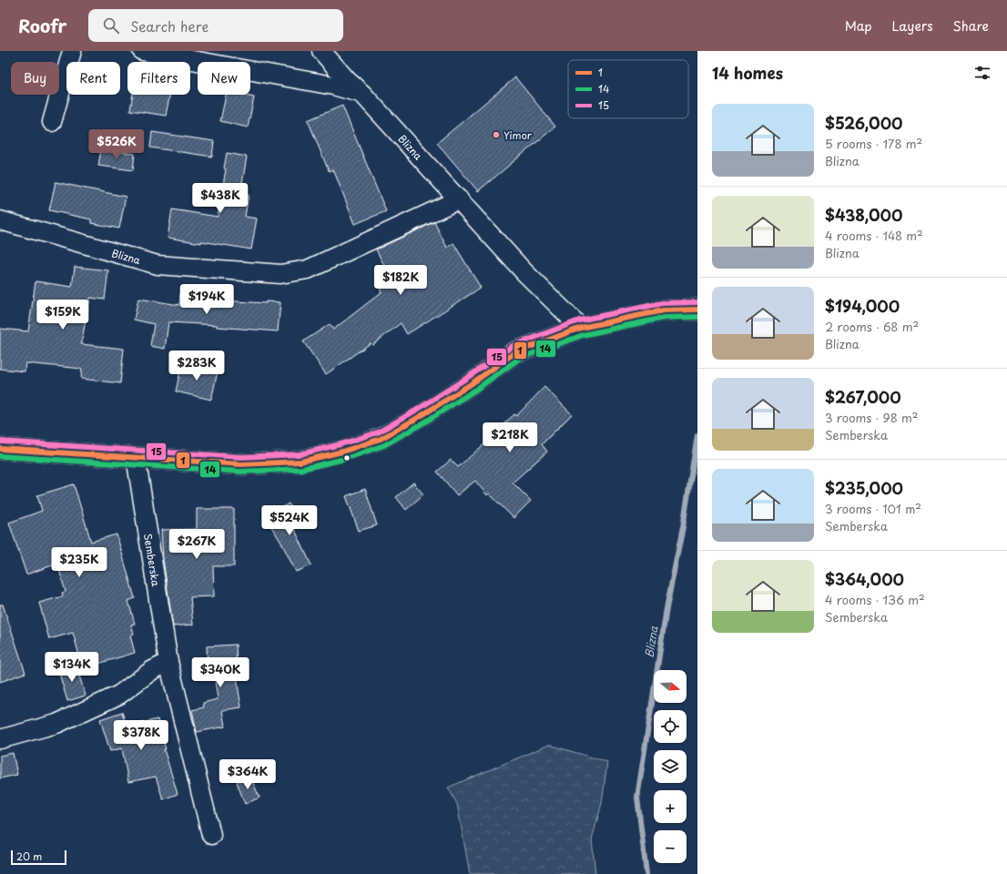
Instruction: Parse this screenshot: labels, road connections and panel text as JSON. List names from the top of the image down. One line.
{"streets":{"street":["Blizna","Semberska"]},"water":["Blizna"],"places":["Yimor"],"lines":["transit line 15","transit line 1","transit line 14"],"legend":["1","14","15"],"scale_bar":"20 m","north":"right","page":{"header":"Roofr","search":"Search here","nav":["Map","Layers","Share"],"heading":"14 homes","chip":["Buy","Rent","Filters","New"],"list":[{"name":"$526,000","note":"5 rooms · 178 m² · Blizna"},{"name":"$438,000","note":"4 rooms · 148 m² · Blizna"},{"name":"$194,000","note":"2 rooms · 68 m² · Blizna"},{"name":"$267,000","note":"3 rooms · 98 m² · Semberska"},{"name":"$235,000","note":"3 rooms · 101 m² · Semberska"},{"name":"$364,000","note":"4 rooms · 136 m² · Semberska"}],"price":["$526K","$438K","$182K","$194K","$159K","$283K","$218K","$524K","$267K","$235K","$134K","$340K","$378K","$364K"],"map_buttons":["+","−"],"scale":"20 m"}}
